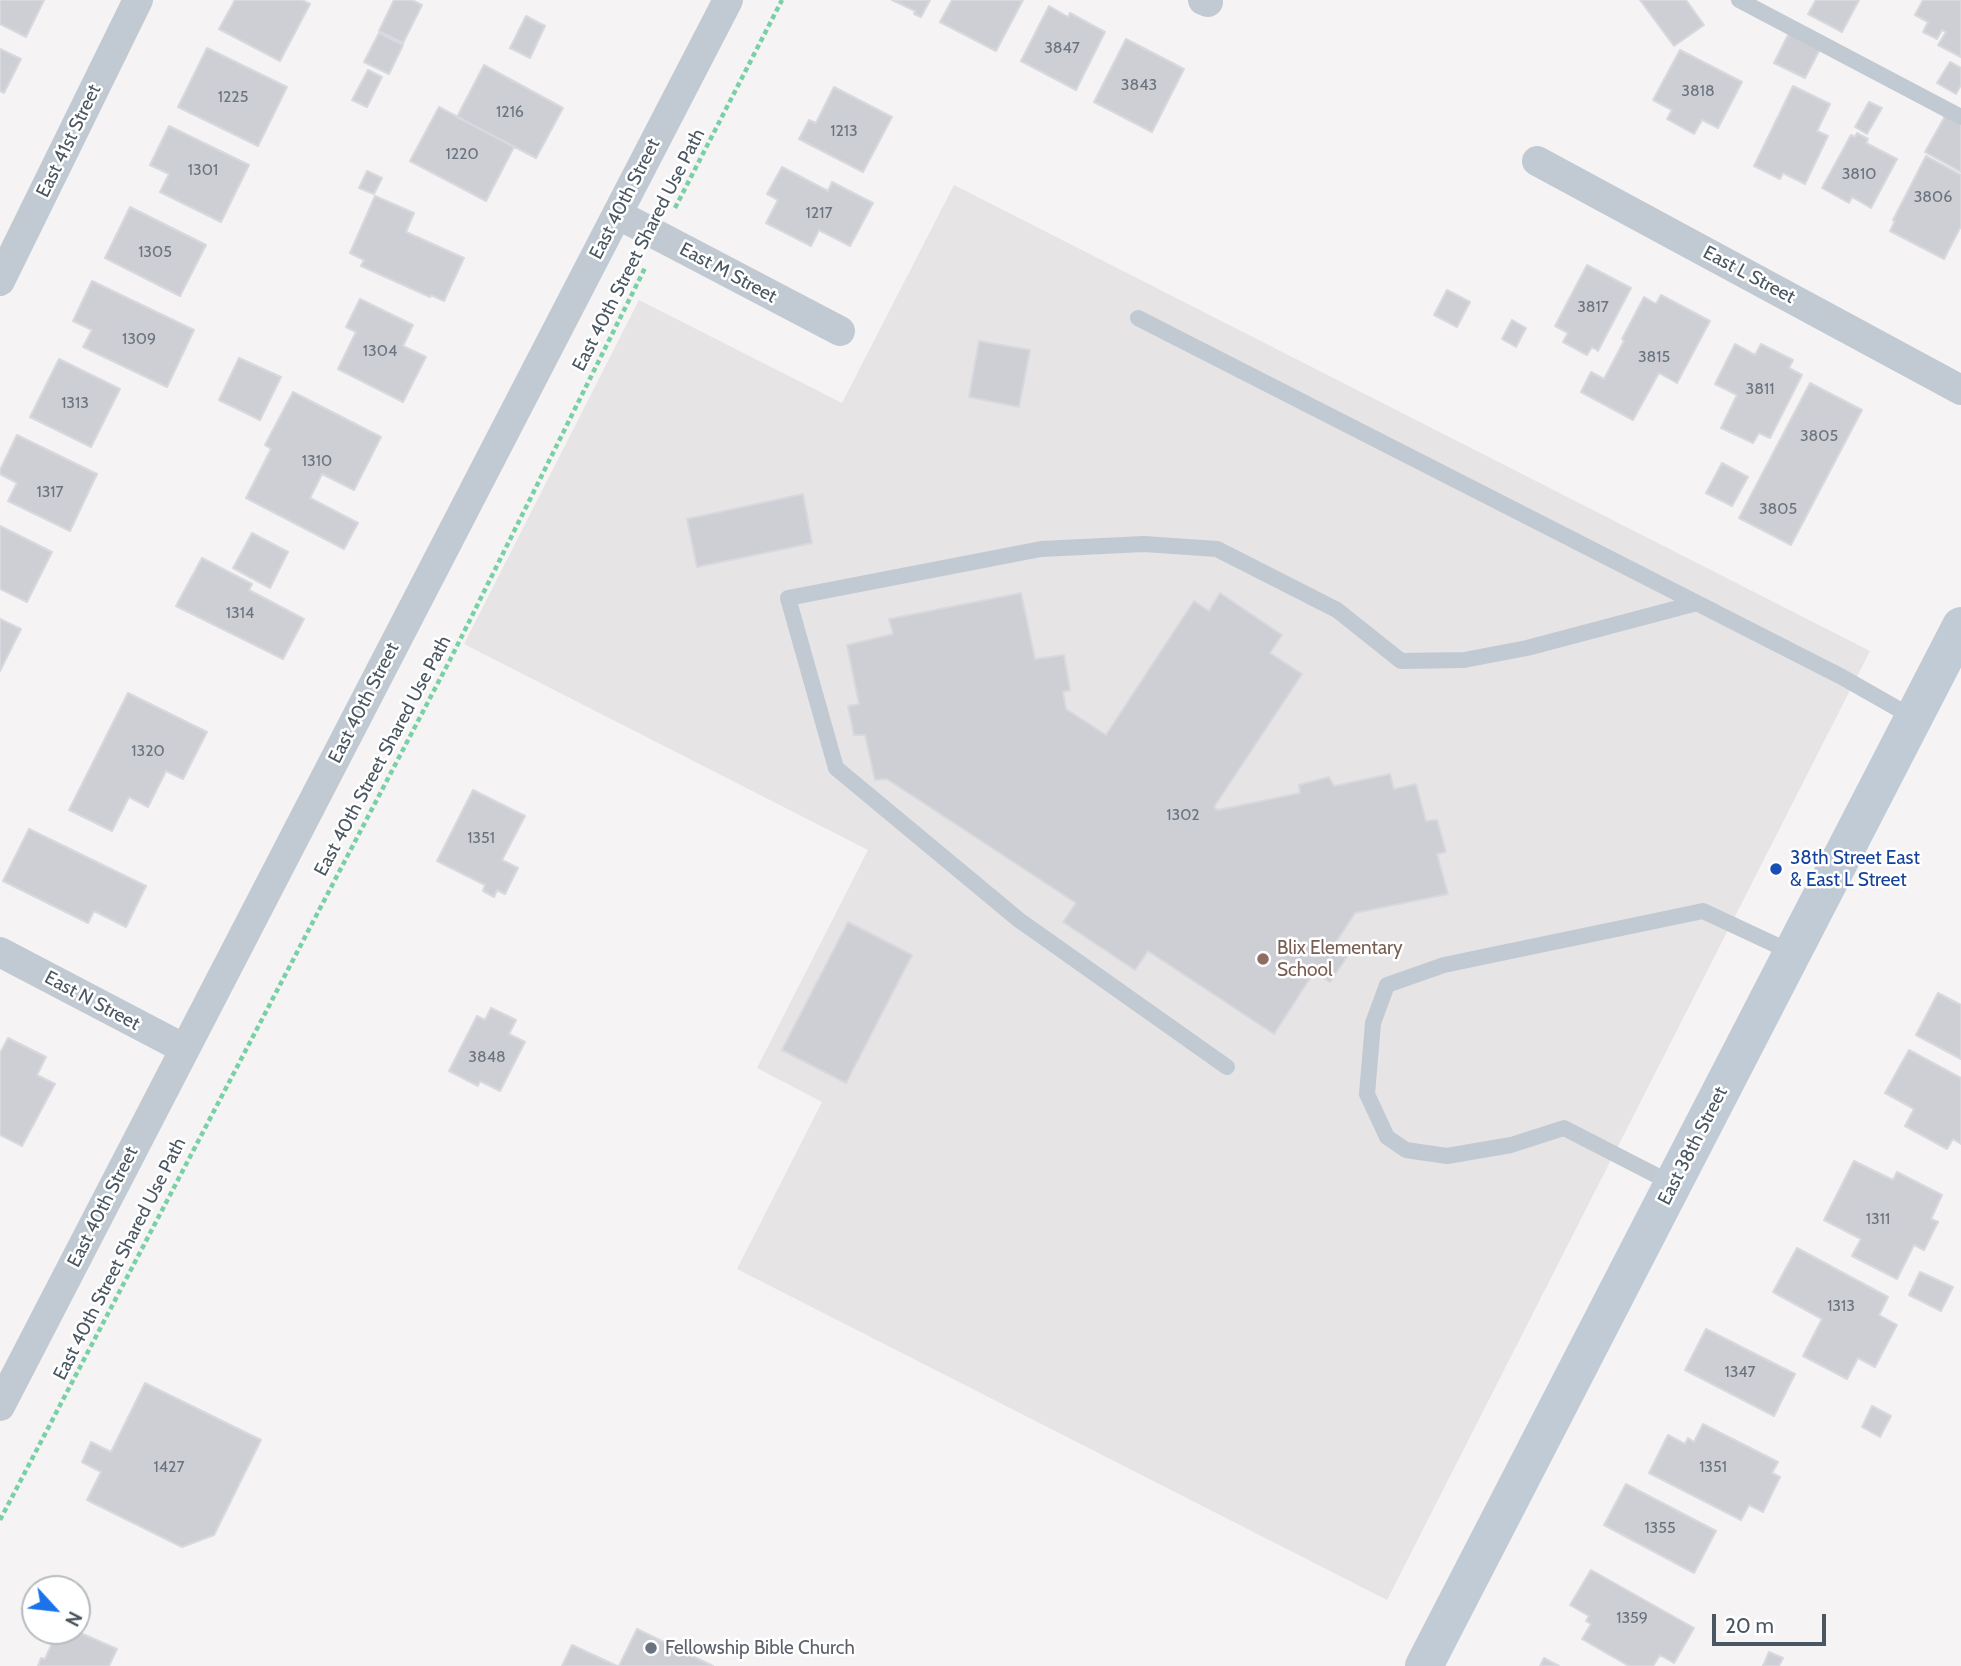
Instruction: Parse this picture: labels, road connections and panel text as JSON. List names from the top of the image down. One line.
{"streets":{"main road":["East 38th Street"],"street":["East 41st Street","East 40th Street","East M Street","East L Street","East N Street"],"path":["East 40th Street Shared Use Path"]},"crossings":[["East 40th Street","East M Street"],["East 40th Street","East N Street"],["East 40th Street Shared Use Path","East M Street"]],"places":["38th Street East & East L Street","Blix Elementary School","Fellowship Bible Church"],"house_numbers":["3847","3843","3818","1225","1216","1213","1220","1301","3810","3806","1217","1305","3817","1309","1304","3815","3811","1313","3805","1310","1317","3805","1314","1320","1302","1351","3848","1311","1313","1347","1427","1351","1355","1359"],"scale_bar":"20 m","north":"bottom right"}
